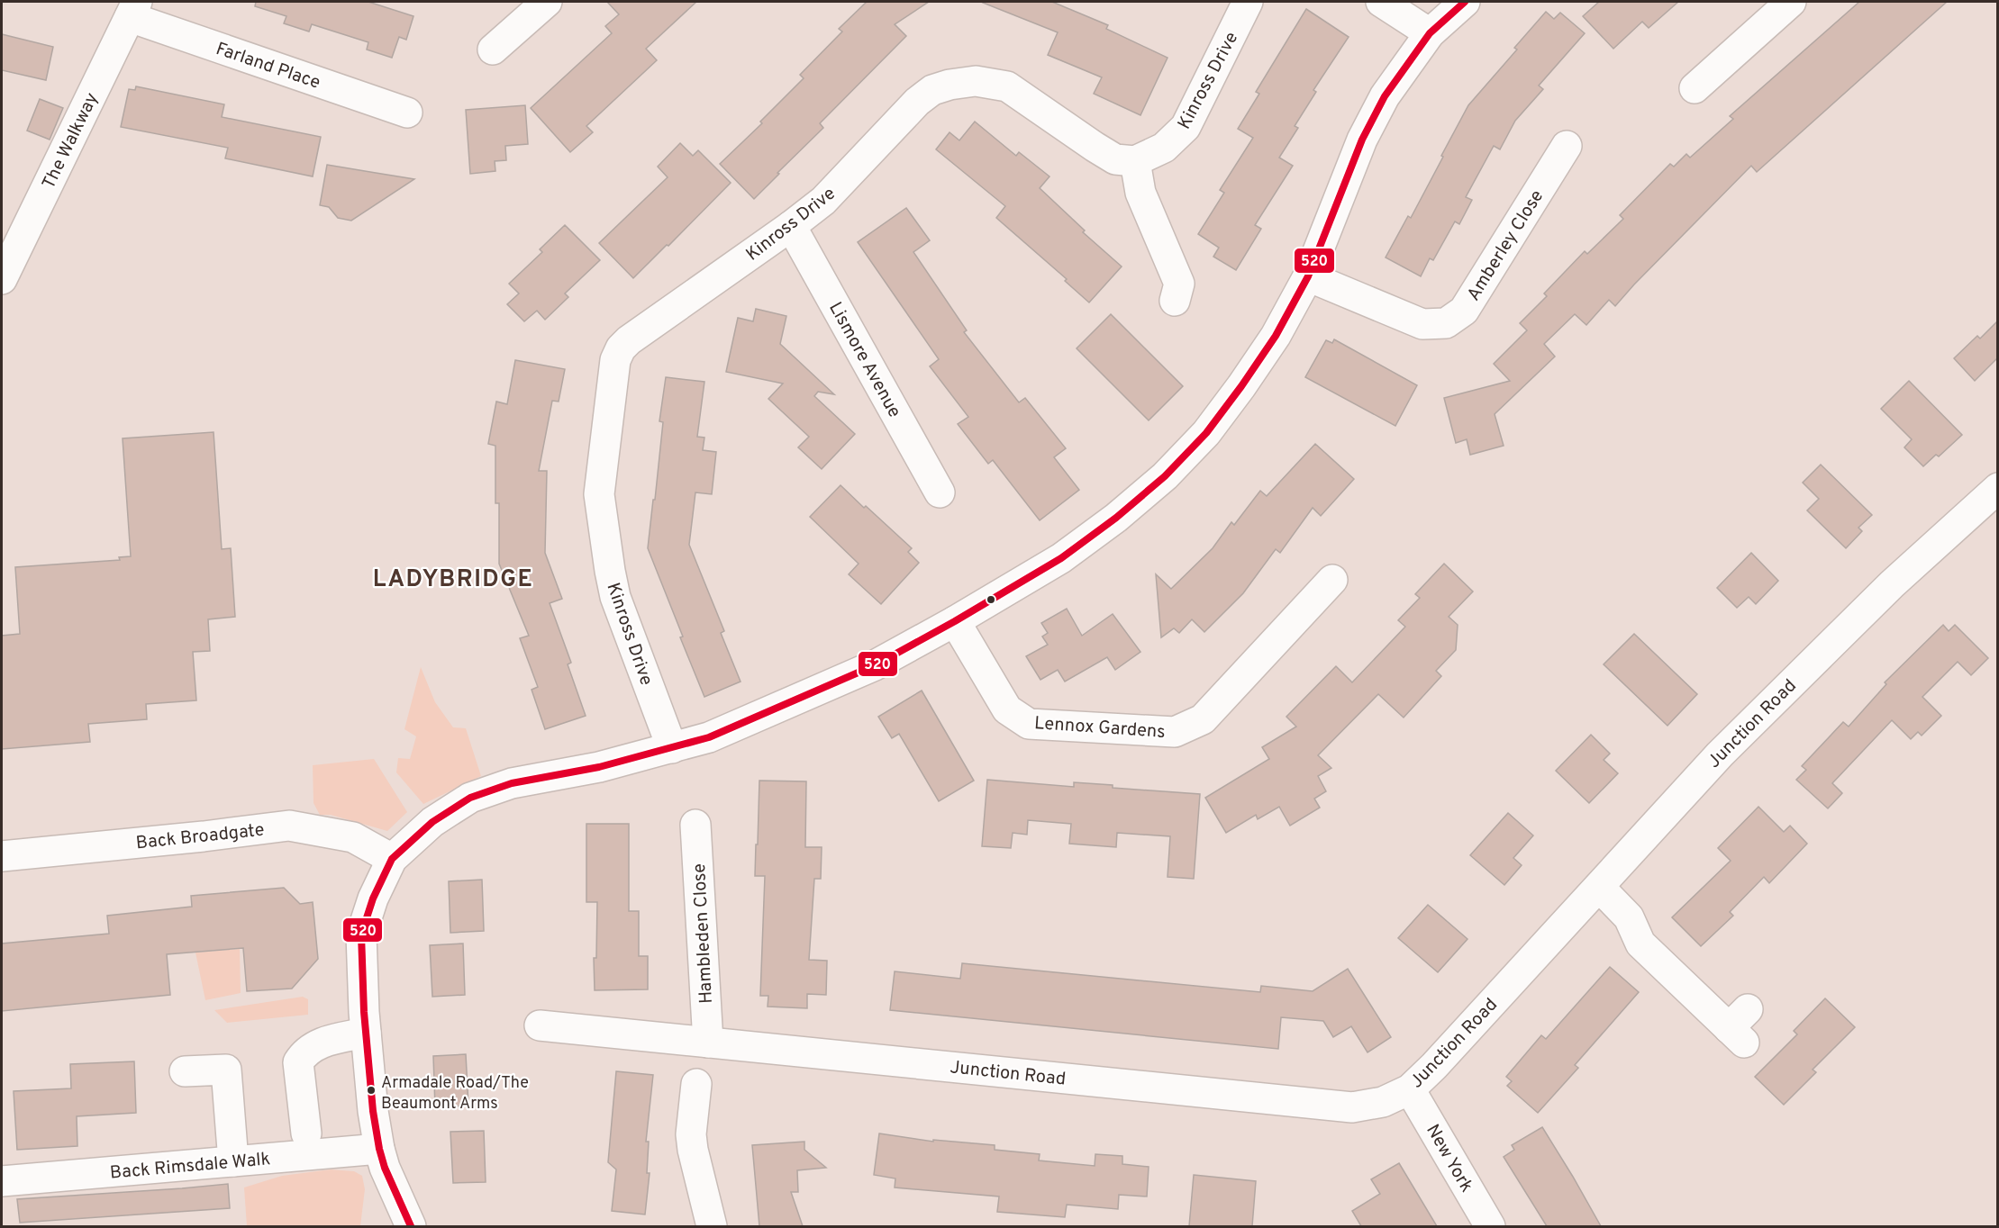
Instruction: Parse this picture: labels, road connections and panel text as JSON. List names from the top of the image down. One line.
{"streets":{"street":["Farland Place","Kinross Drive","The Walkway","Amberley Close","Lismore Avenue","Junction Road","Lennox Gardens","Back Broadgate","Hambleden Close","New York","Back Rimsdale Walk"]},"crossings":[["Farland Place","The Walkway"],["Kinross Drive","Lismore Avenue"],["Junction Road","Hambleden Close"],["Junction Road","New York"]],"districts":["LADYBRIDGE"],"places":["Armadale Road/The Beaumont Arms"],"lines":["transit line 520"]}
